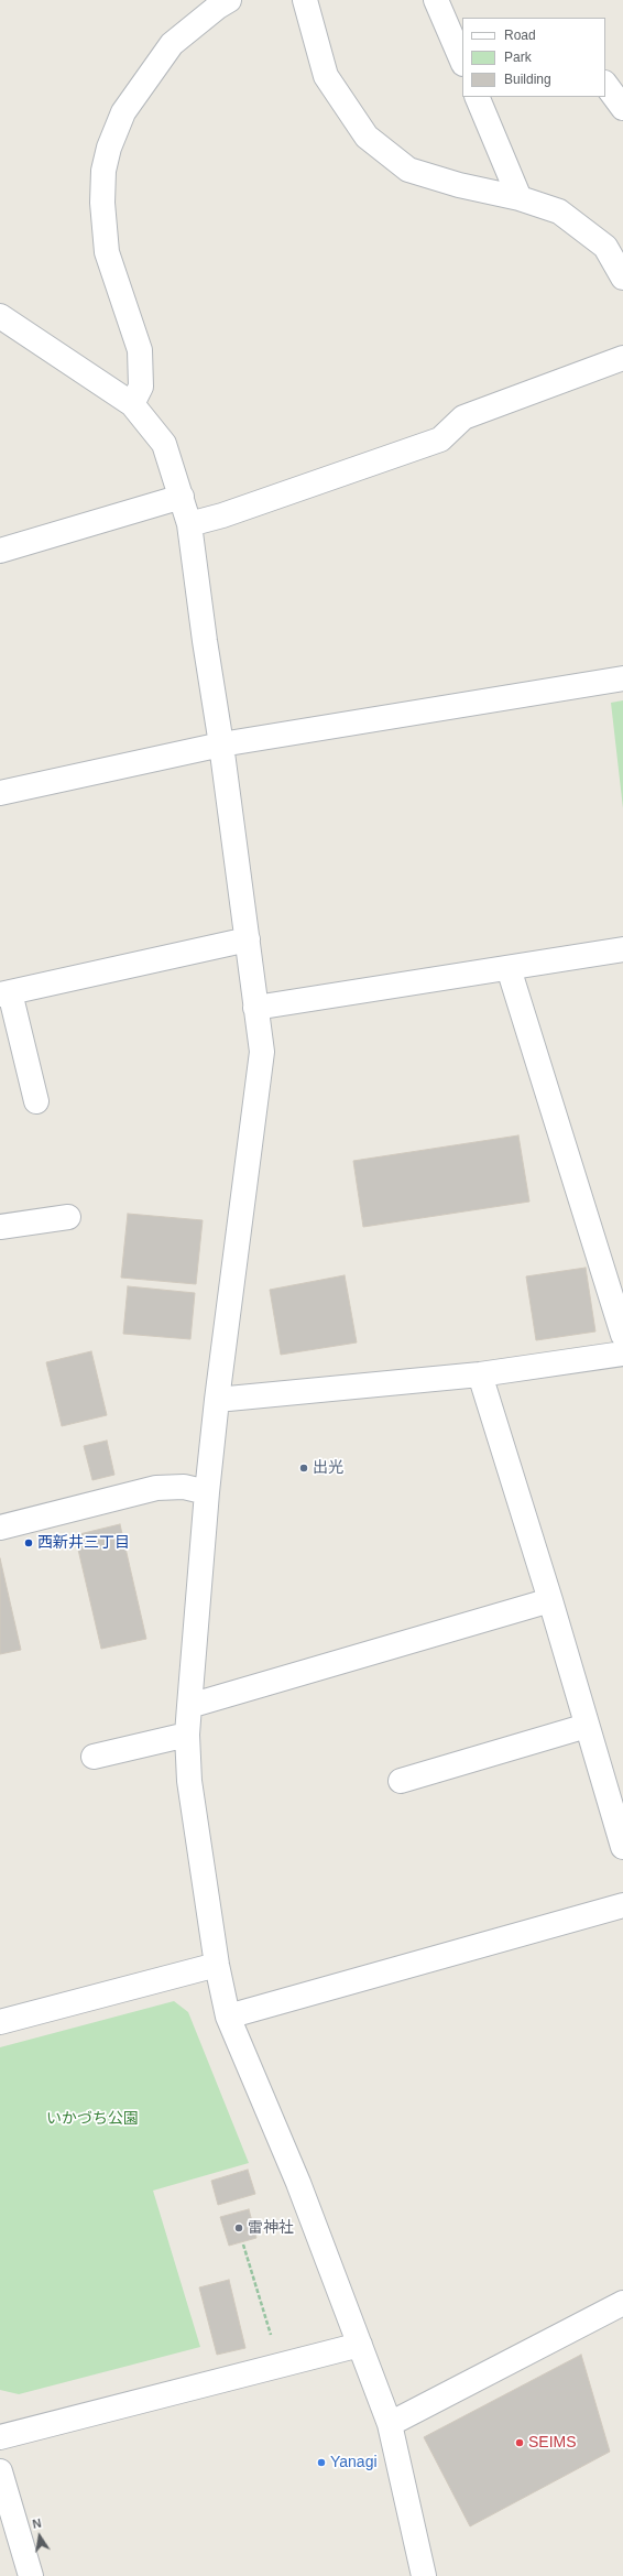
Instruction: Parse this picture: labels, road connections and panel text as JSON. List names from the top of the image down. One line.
{"parks":["いかづち公園"],"places":["出光","西新井三丁目","雷神社","SEIMS","Yanagi"],"legend":["Road","Park","Building"],"north":"top"}
